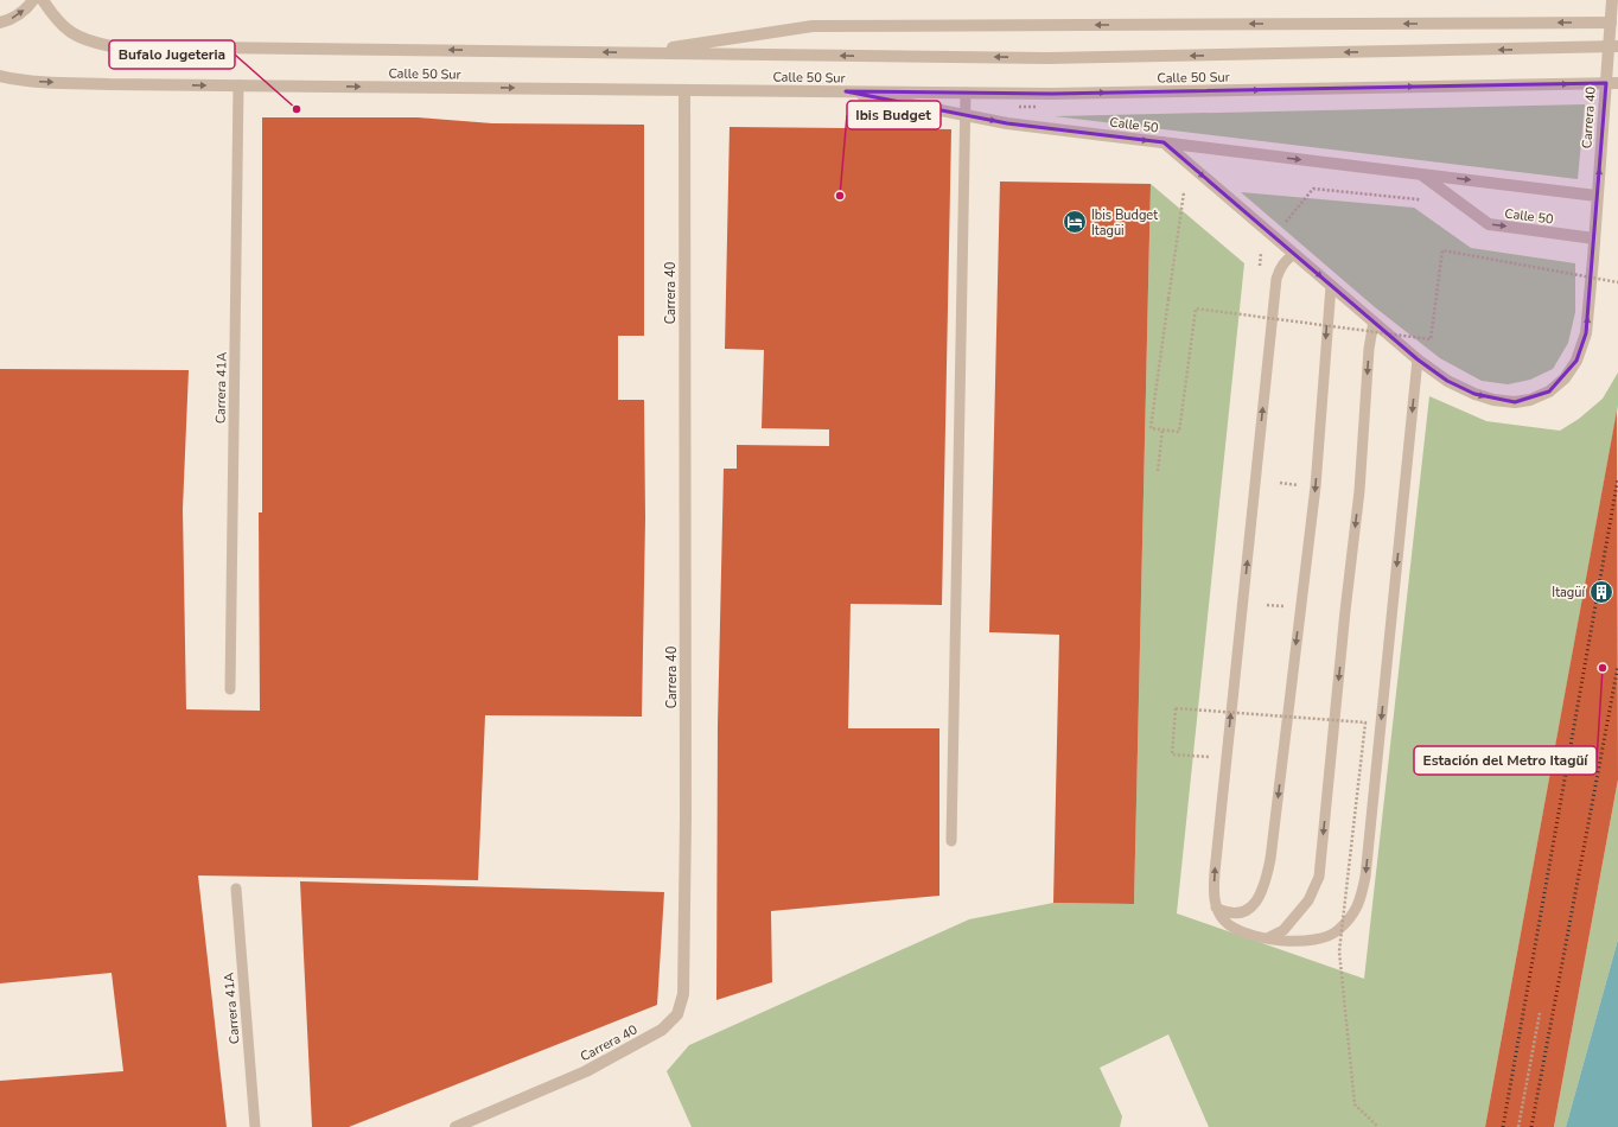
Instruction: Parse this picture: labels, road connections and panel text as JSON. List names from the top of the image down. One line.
{"streets":{"street":["Calle 50 Sur","Carrera 40","Calle 50"],"lane":["Carrera 41A"]},"crossings":[["Calle 50 Sur","Carrera 40"],["Calle 50 Sur","Calle 50"],["Calle 50 Sur","Carrera 41A"],["Carrera 40","Calle 50"]],"one_way":["Calle 50"],"places":{"other":["Bufalo Jugeteria","Ibis Budget","Estación del Metro Itagüí"],"hotel":["Ibis Budget Itagüi"],"building":["Itagüí"]}}
